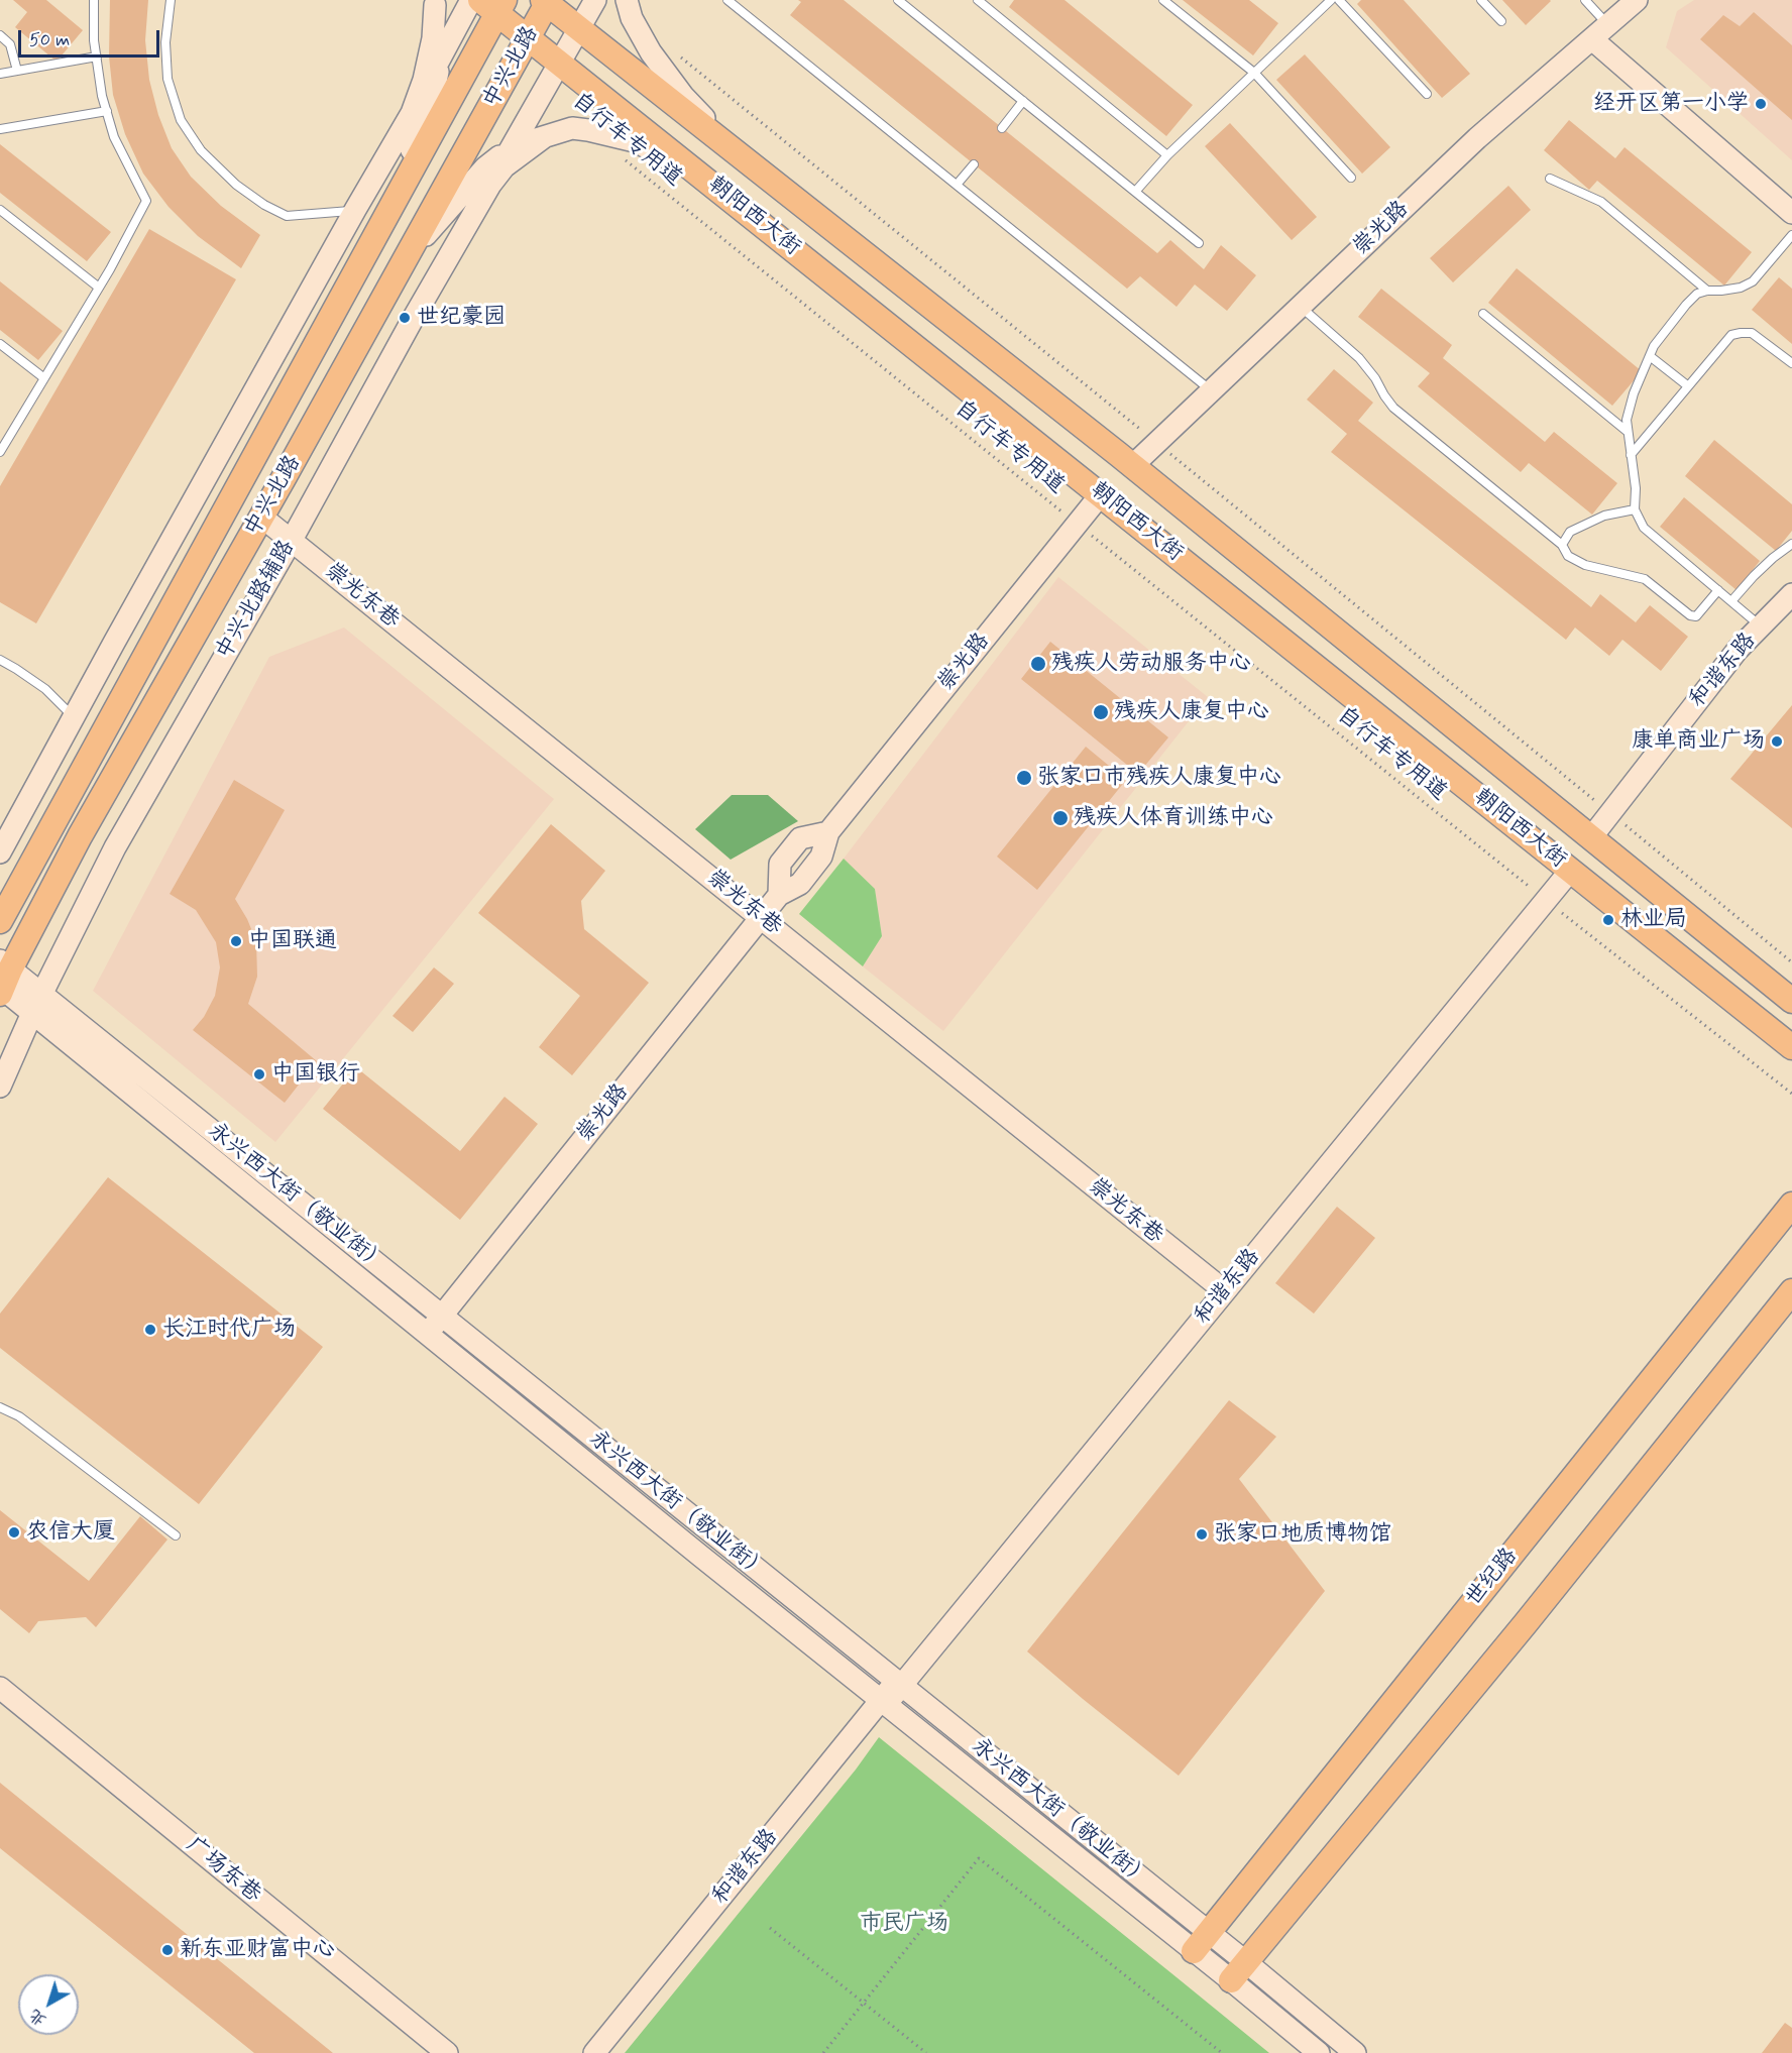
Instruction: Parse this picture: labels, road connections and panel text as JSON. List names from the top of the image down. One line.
{"streets":{"main road":["中兴北路","朝阳西大街","世纪路"],"street":["崇光路","崇光东巷","中兴北路辅路","和谐东路","永兴西大街（敬业街）","广场东巷"],"path":["自行车专用道"]},"crossings":[["中兴北路","朝阳西大街"],["中兴北路","崇光东巷"],["中兴北路","永兴西大街（敬业街）"],["自行车专用道","崇光路"],["自行车专用道","和谐东路"],["朝阳西大街","崇光路"],["朝阳西大街","和谐东路"],["崇光路","崇光东巷"],["崇光路","永兴西大街（敬业街）"],["崇光东巷","中兴北路辅路"],["崇光东巷","和谐东路"],["中兴北路辅路","永兴西大街（敬业街）"],["和谐东路","永兴西大街（敬业街）"],["永兴西大街（敬业街）","世纪路"]],"parks":["市民广场"],"places":["经开区第一小学","世纪豪园","残疾人劳动服务中心","残疾人康复中心","康单商业广场","张家口市残疾人康复中心","残疾人体育训练中心","林业局","中国联通","中国银行","长江时代广场","农信大厦","张家口地质博物馆","新东亚财富中心"],"scale_bar":"50 m","north":"bottom left"}
